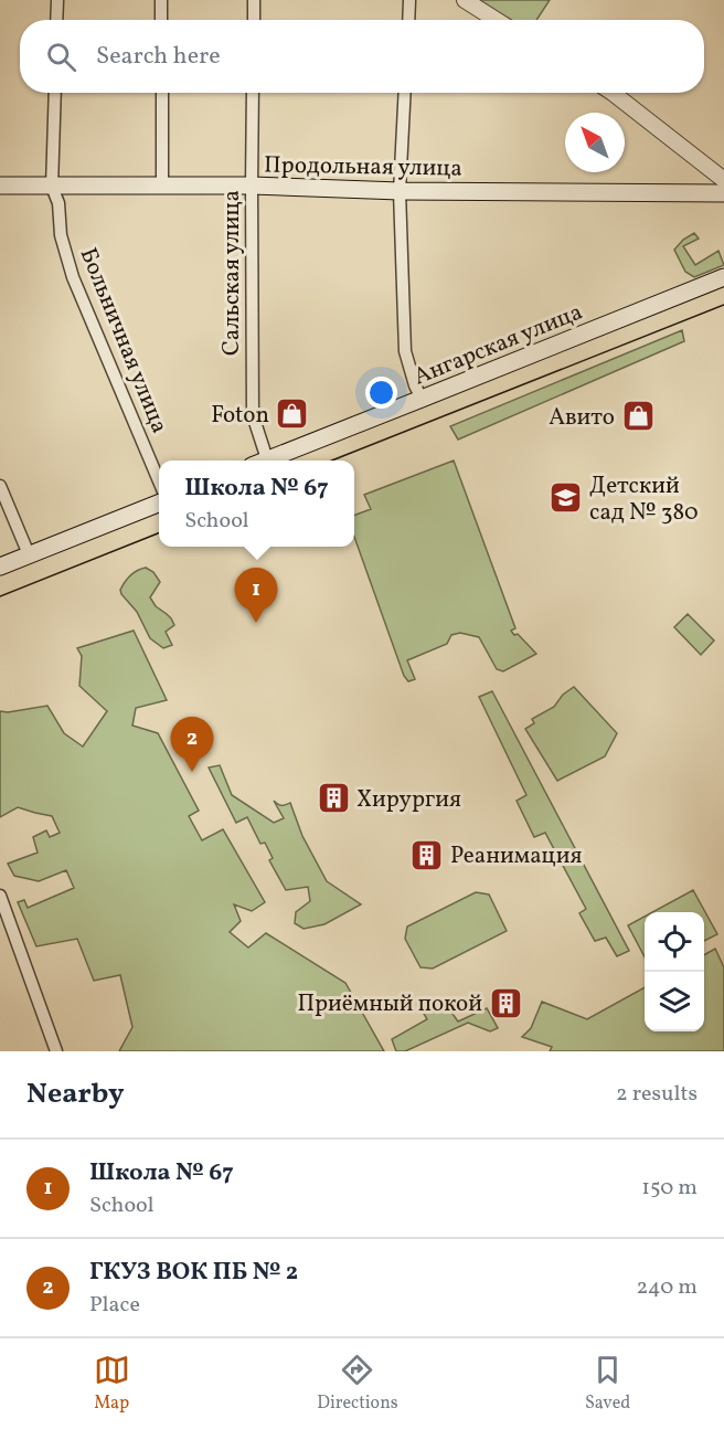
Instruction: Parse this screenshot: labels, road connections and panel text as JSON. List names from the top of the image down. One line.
{"streets":{"main road":["Продольная улица","Ангарская улица"],"street":["Сальская улица","Больничная улица"]},"crossings":[["Продольная улица","Сальская улица"],["Продольная улица","Больничная улица"]],"places":{"shop":["Foton","Авито"],"school or university":["Детский сад № 380"],"building":["Хирургия","Реанимация","Приёмный покой"]},"north":"top left","page":{"search":"Search here","popup":["Школа № 67","School"],"pins":["1","2"],"heading":["Nearby","2 results"],"list":[{"mark":"1","name":"Школа № 67","note":"School","value":"150 m"},{"mark":"2","name":"ГКУЗ ВОК ПБ № 2","note":"Place","value":"240 m"}],"nav":["Map","Directions","Saved"]}}
